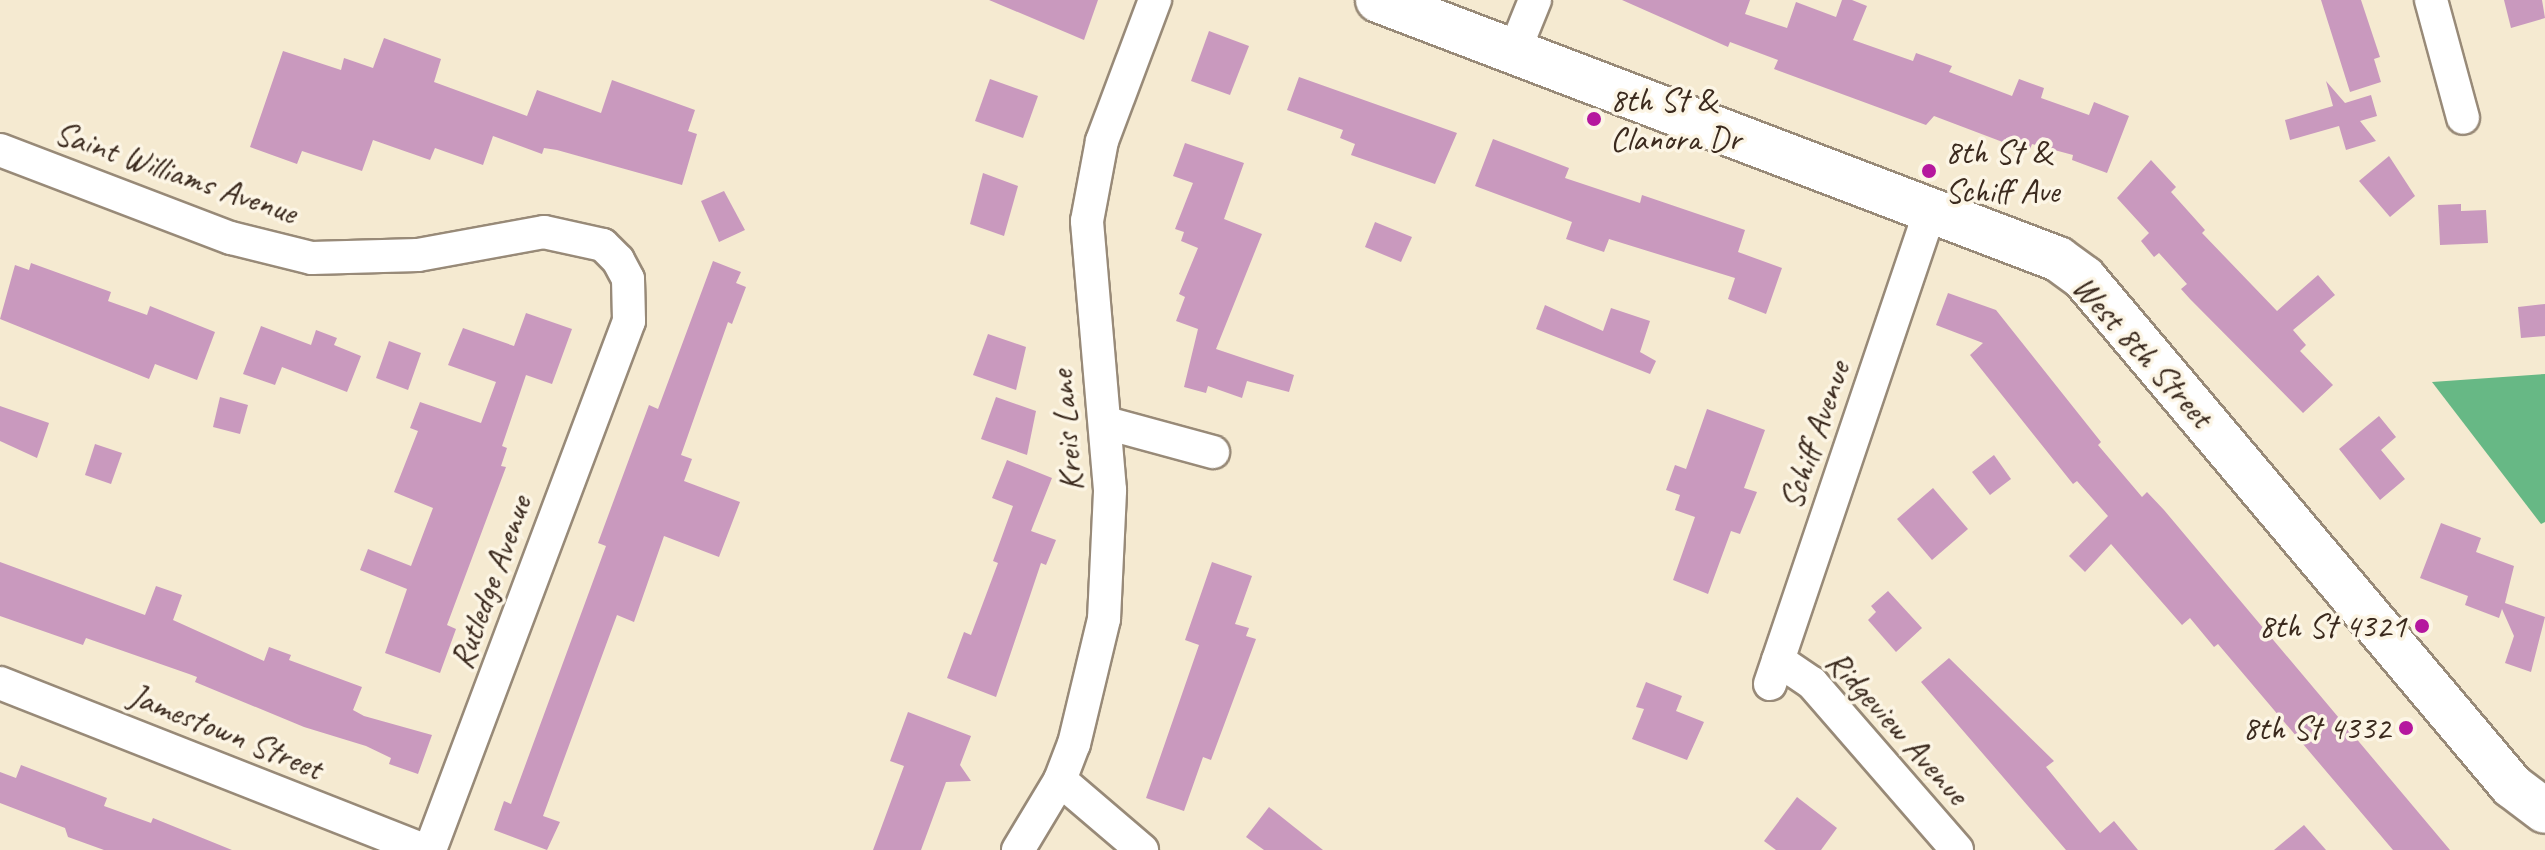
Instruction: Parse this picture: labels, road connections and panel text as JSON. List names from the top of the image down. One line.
{"streets":{"street":["Saint Williams Avenue","West 8th Street","Kreis Lane","Schiff Avenue","Rutledge Avenue","Ridgeview Avenue","Jamestown Street"]},"crossings":[["Saint Williams Avenue","Rutledge Avenue"],["West 8th Street","Schiff Avenue"],["Schiff Avenue","Ridgeview Avenue"],["Rutledge Avenue","Jamestown Street"]],"places":["8th St & Clanora Dr","8th St & Schiff Ave","8th St 4321","8th St 4332"]}
